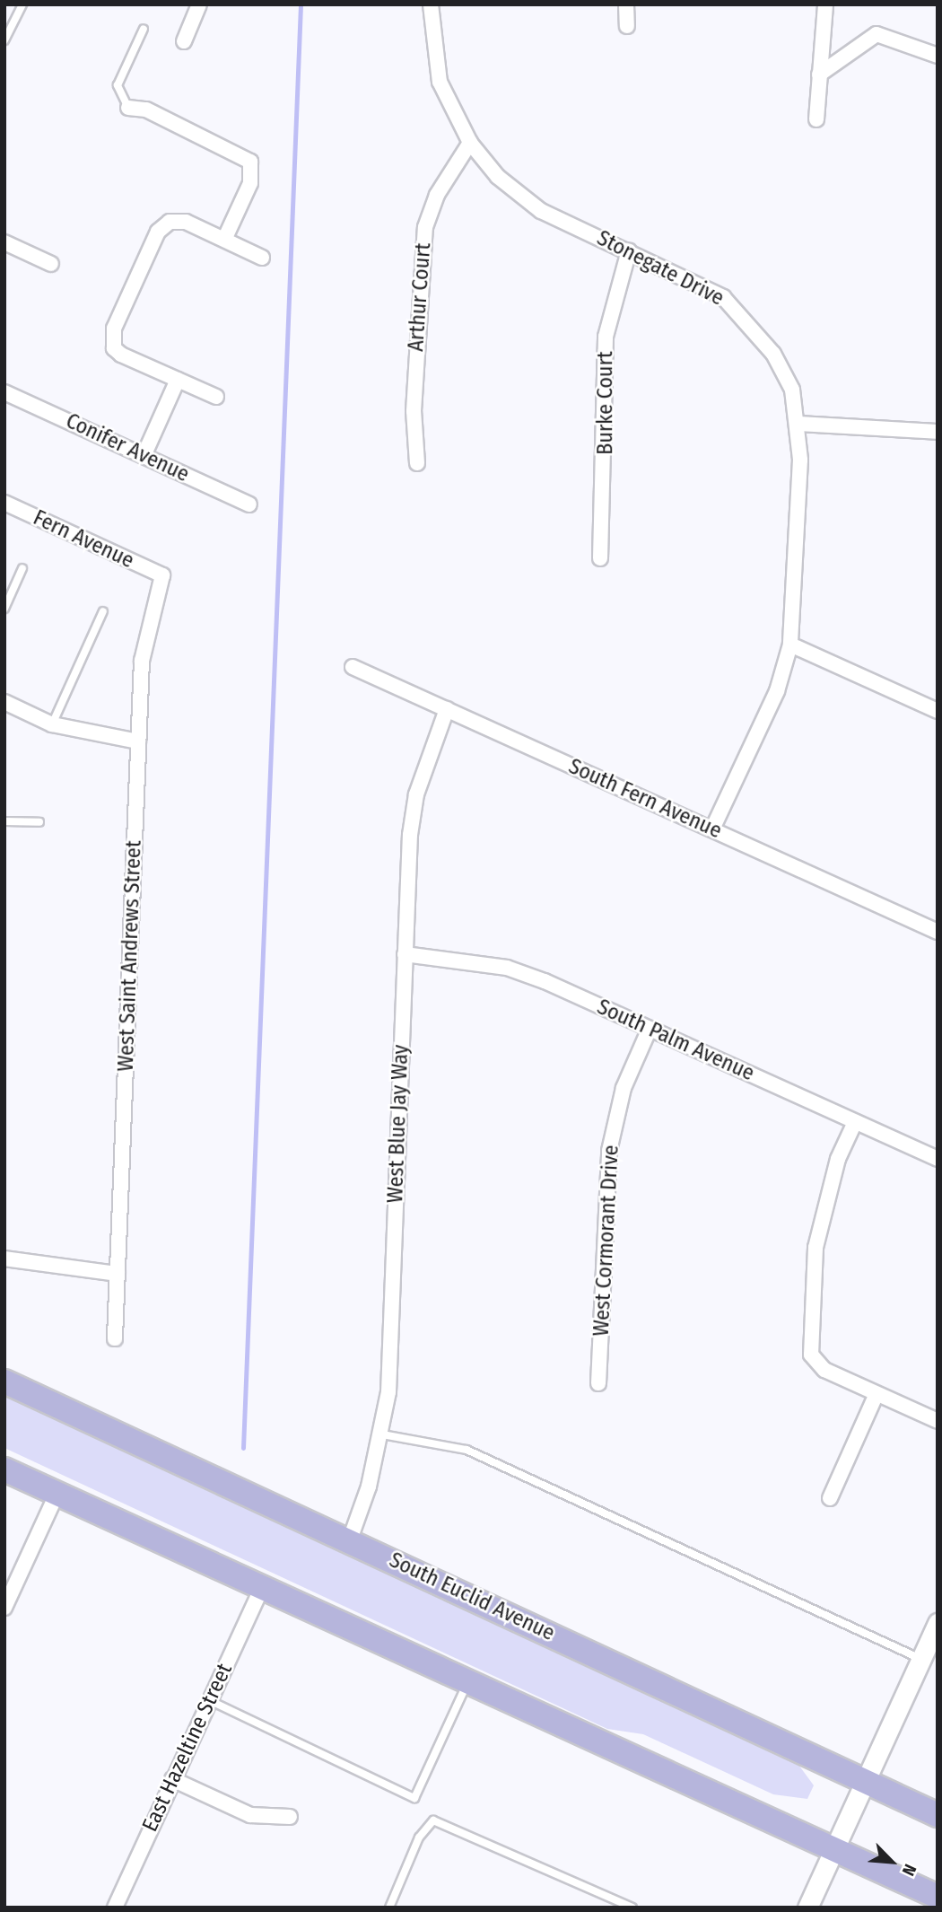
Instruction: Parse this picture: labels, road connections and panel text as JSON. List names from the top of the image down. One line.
{"streets":{"main road":["South Euclid Avenue"],"street":["Stonegate Drive","Arthur Court","Burke Court","Conifer Avenue","Fern Avenue","South Fern Avenue","West Saint Andrews Street","South Palm Avenue","West Blue Jay Way","West Cormorant Drive","East Hazeltine Street"]},"crossings":[["Stonegate Drive","Arthur Court"],["Stonegate Drive","Burke Court"],["Stonegate Drive","South Fern Avenue"],["Fern Avenue","West Saint Andrews Street"],["South Fern Avenue","West Blue Jay Way"],["South Palm Avenue","West Blue Jay Way"],["South Palm Avenue","West Cormorant Drive"],["West Blue Jay Way","South Euclid Avenue"]],"north":"bottom right"}
